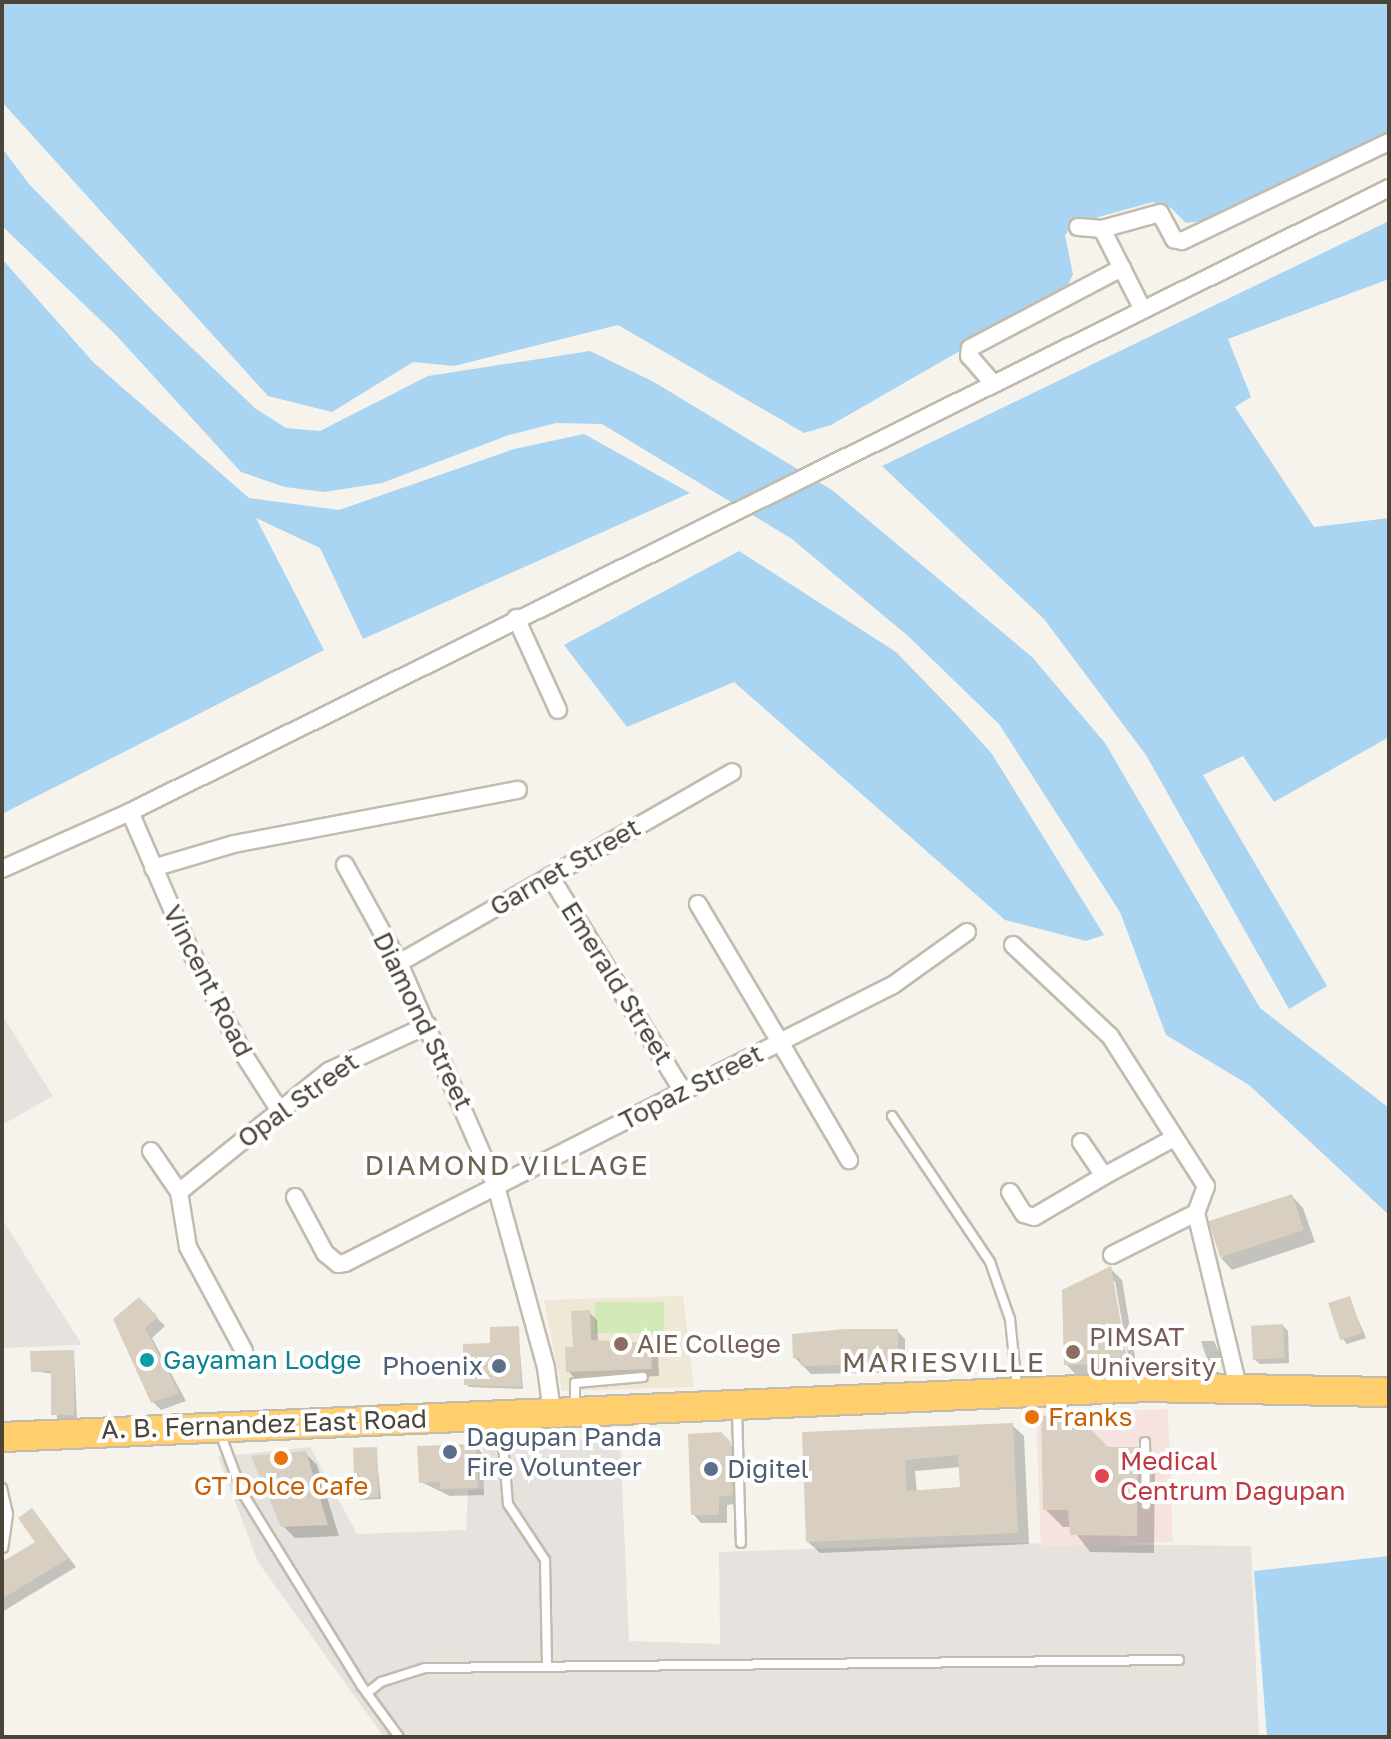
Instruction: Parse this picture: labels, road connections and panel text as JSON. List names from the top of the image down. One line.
{"streets":{"highway":["A. B. Fernandez East Road"],"street":["Garnet Street","Vincent Road","Emerald Street","Diamond Street","Topaz Street","Opal Street"]},"crossings":[["Garnet Street","Emerald Street"],["Garnet Street","Diamond Street"],["Vincent Road","Opal Street"],["Emerald Street","Topaz Street"],["Diamond Street","Topaz Street"],["Diamond Street","Opal Street"],["Diamond Street","A. B. Fernandez East Road"]],"districts":["DIAMOND VILLAGE","MARIESVILLE"],"places":["AIE College","PIMSAT University","Gayaman Lodge","Phoenix","Franks","Dagupan Panda Fire Volunteer","GT Dolce Cafe","Digitel","Medical Centrum Dagupan"]}
